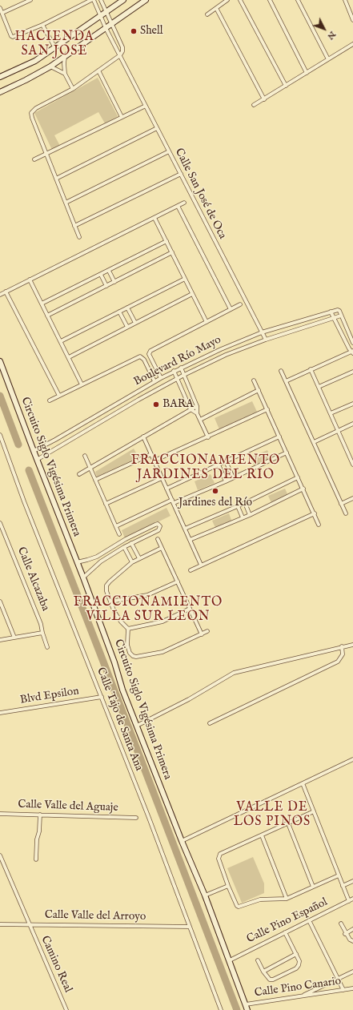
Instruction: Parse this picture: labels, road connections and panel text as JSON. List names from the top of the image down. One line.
{"streets":{"main road":["Circuito Siglo Vigésima Primera"],"street":["Calle San José de Oca","Boulevard Río Mayo","Calle Alcazaba","Blvd Epsilon","Calle Tajo de Santa Ana","Calle Valle del Aguaje","Calle Valle del Arroyo","Calle Pino Español","Camino Real","Calle Pino Canario"]},"crossings":[["Calle San José de Oca","Boulevard Río Mayo"],["Boulevard Río Mayo","Circuito Siglo Vigésima Primera"],["Circuito Siglo Vigésima Primera","Calle Pino Español"],["Circuito Siglo Vigésima Primera","Calle Pino Canario"],["Blvd Epsilon","Calle Tajo de Santa Ana"],["Calle Tajo de Santa Ana","Calle Valle del Arroyo"],["Calle Valle del Arroyo","Camino Real"]],"districts":["HACIENDA SAN JOSE","FRACCIONAMIENTO JARDINES DEL RIO","FRACCIONAMIENTO VILLA SUR LEON","VALLE DE LOS PINOS"],"places":["Shell","BARA","Jardines del Río"],"north":"bottom right"}
